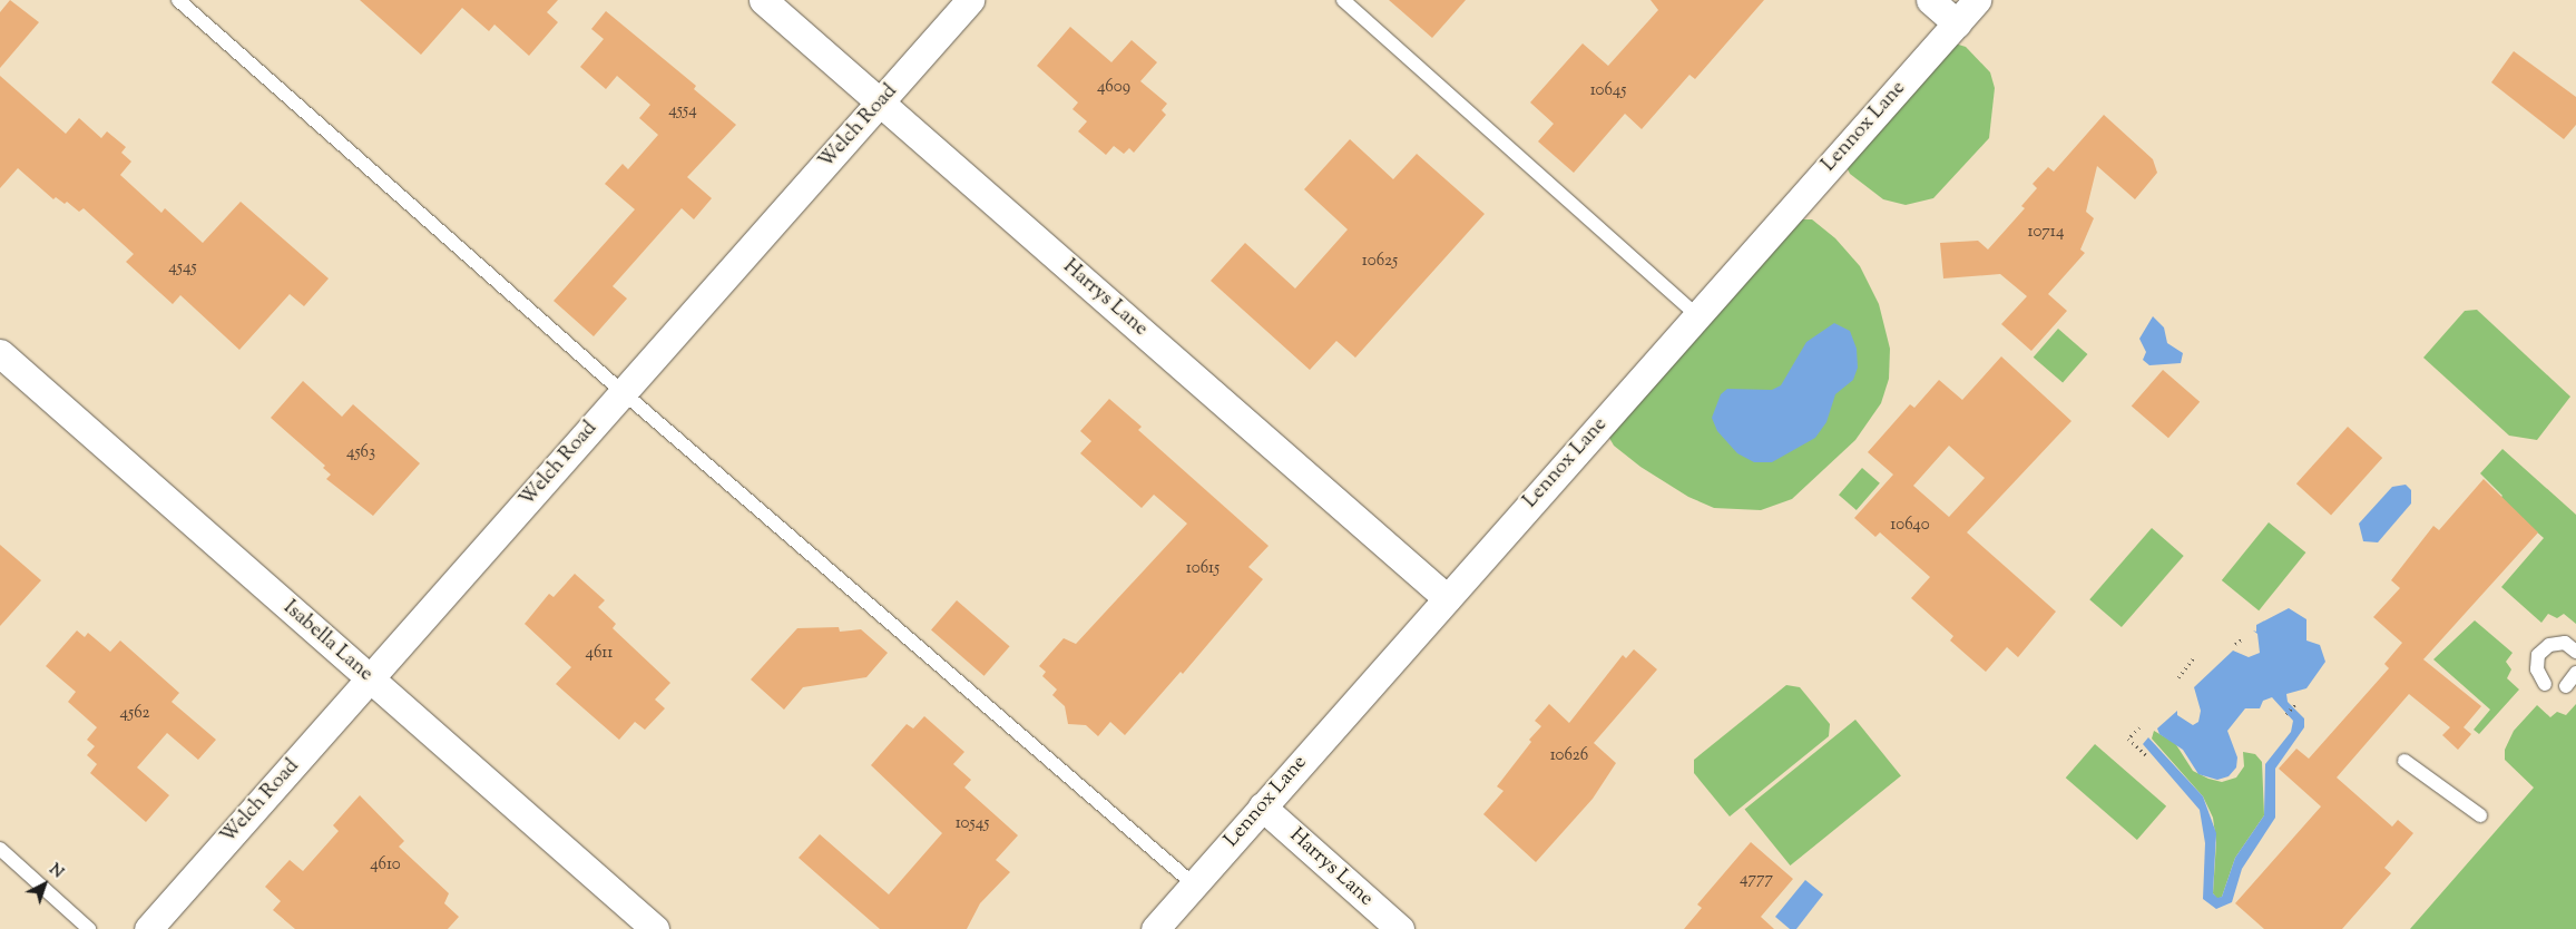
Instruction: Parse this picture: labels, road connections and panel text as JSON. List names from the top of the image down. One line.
{"streets":{"street":["Welch Road","Lennox Lane","Harrys Lane","Isabella Lane"]},"crossings":[["Welch Road","Harrys Lane"],["Welch Road","Isabella Lane"],["Lennox Lane","Harrys Lane"]],"house_numbers":["4609","10645","4554","10714","10625","4545","4563","10640","10615","4611","4562","10626","10545","4610","4777"],"north":"top right"}
